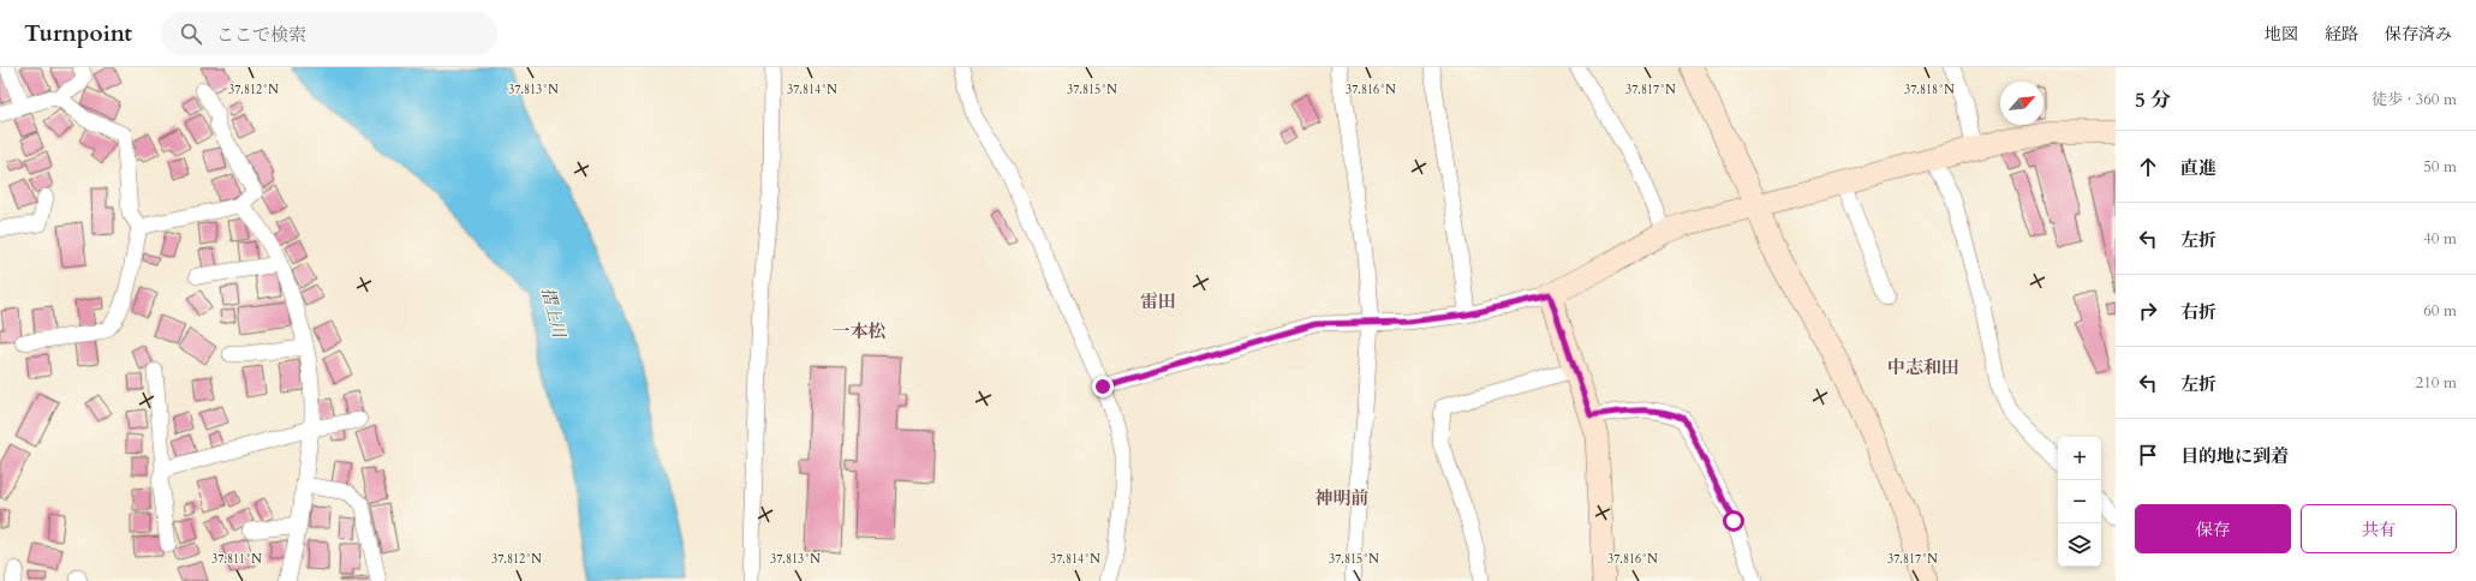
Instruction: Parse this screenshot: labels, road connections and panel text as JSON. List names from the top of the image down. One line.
{"districts":["雷田","一本松","中志和田","神明前"],"water":["摺上川"],"north":"top right","page":{"header":"Turnpoint","search":"ここで検索","nav":["地図","経路","保存済み"],"heading":["5 分","徒歩 · 360 m"],"list":[["直進","50 m"],["左折","40 m"],["右折","60 m"],["左折","210 m"],"目的地に到着"],"map_buttons":["+","−"],"buttons":["保存","共有"]},"coordinates":["37.812°N","37.813°N","37.814°N","37.815°N","37.816°N","37.817°N","37.818°N","37.811°N"]}
